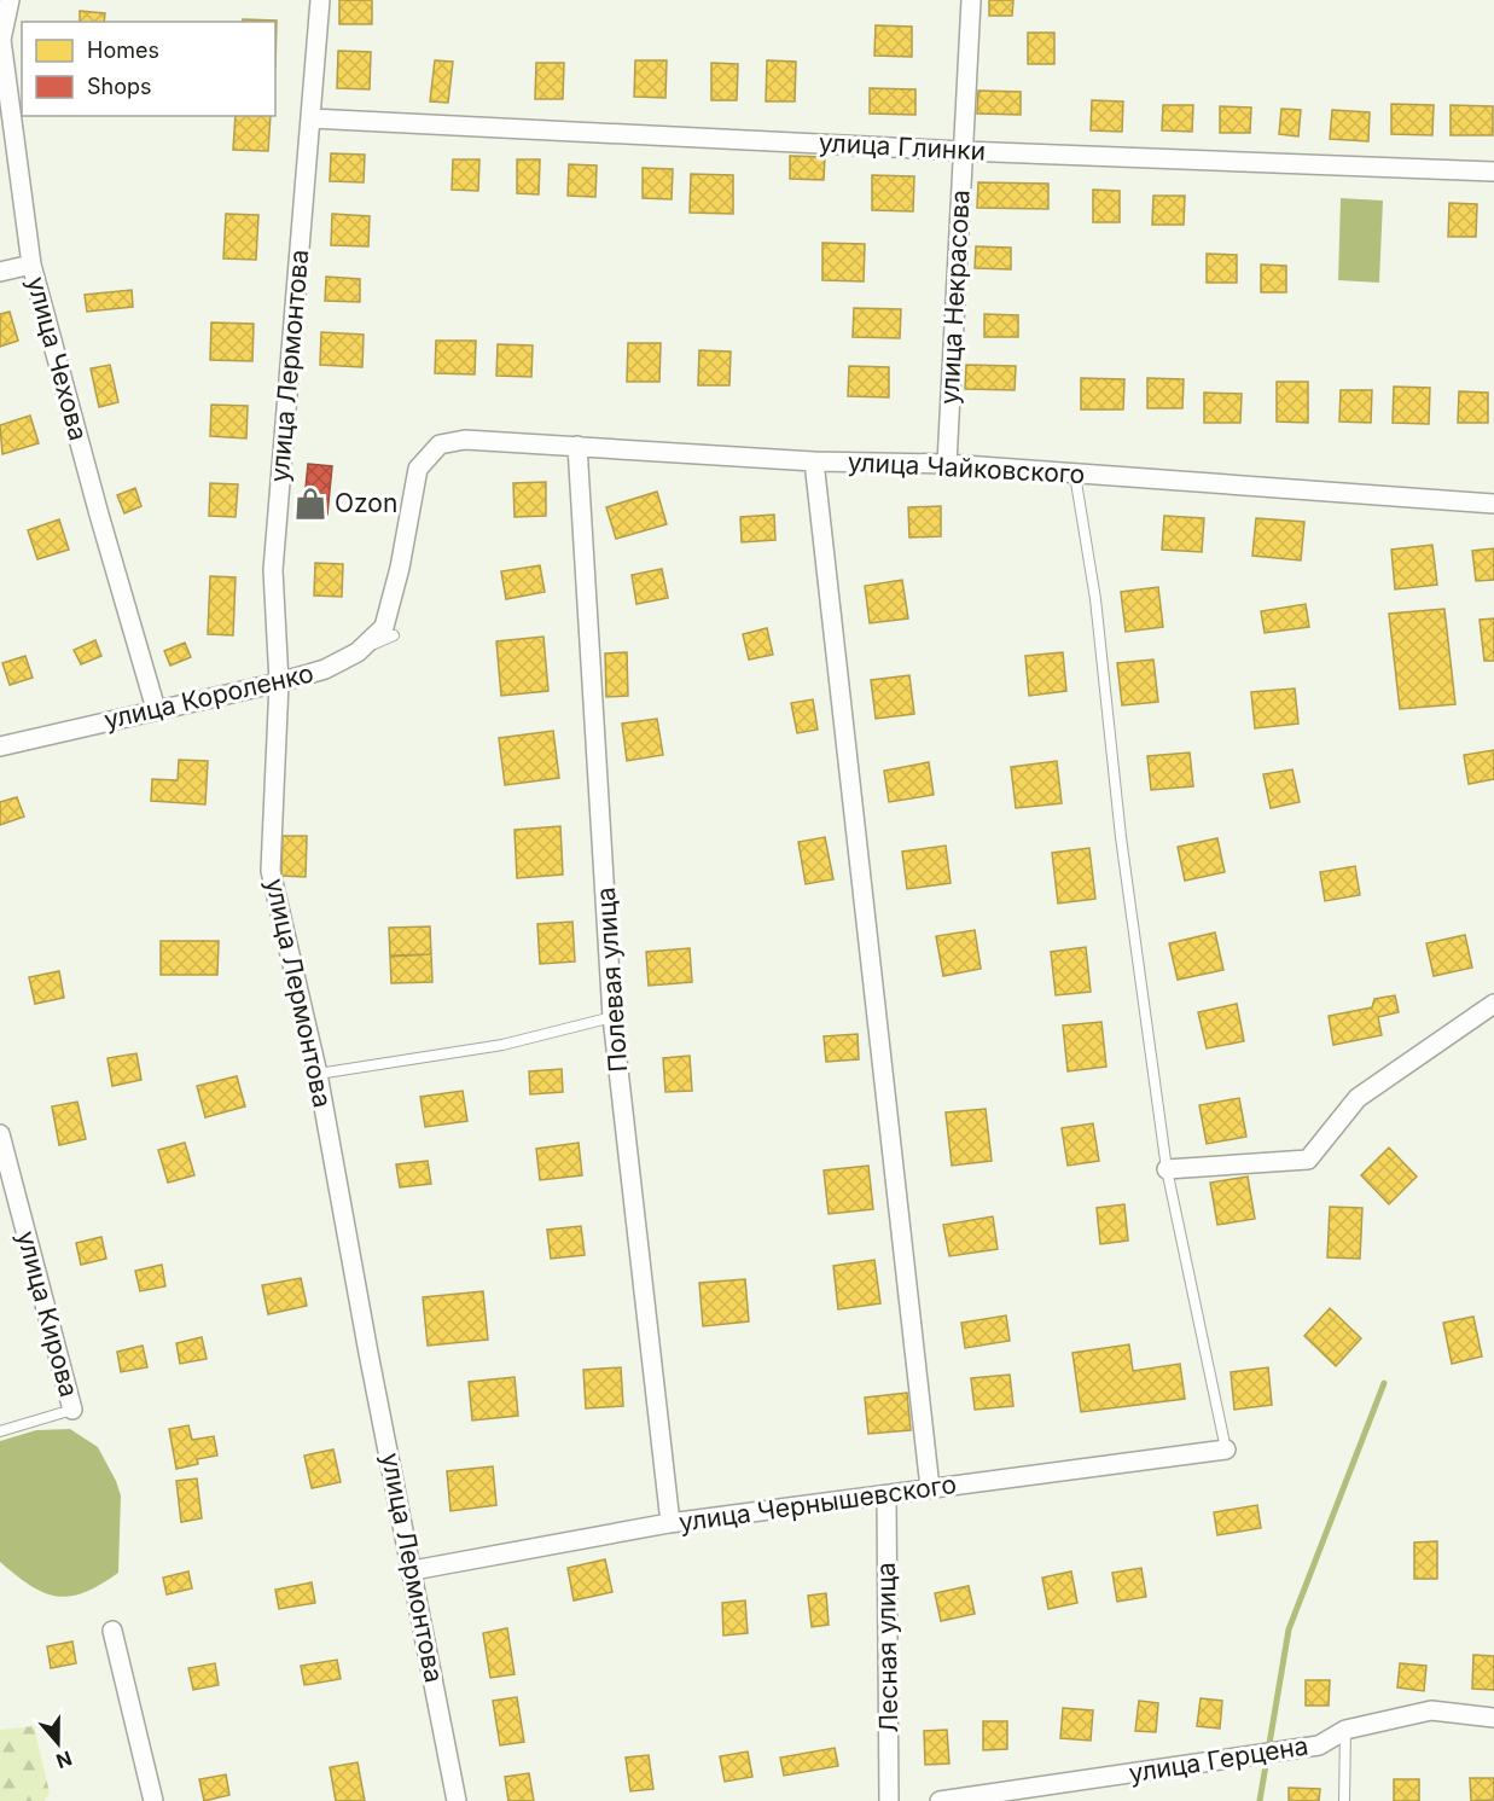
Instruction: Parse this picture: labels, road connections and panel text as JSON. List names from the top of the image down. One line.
{"streets":{"street":["улица Глинки","улица Некрасова","улица Чехова","улица Лермонтова","улица Чайковского","улица Короленко","Полевая улица","улица Кирова","улица Чернышевского","Лесная улица","улица Герцена"]},"crossings":[["улица Глинки","улица Некрасова"],["улица Глинки","улица Лермонтова"],["улица Некрасова","улица Чайковского"],["улица Чехова","улица Короленко"],["улица Лермонтова","улица Короленко"],["улица Лермонтова","улица Чернышевского"],["улица Чайковского","улица Короленко"],["улица Чайковского","Полевая улица"],["Полевая улица","улица Чернышевского"],["улица Чернышевского","Лесная улица"]],"places":{"shop":["Ozon"]},"legend":["Homes","Shops"],"north":"bottom"}
